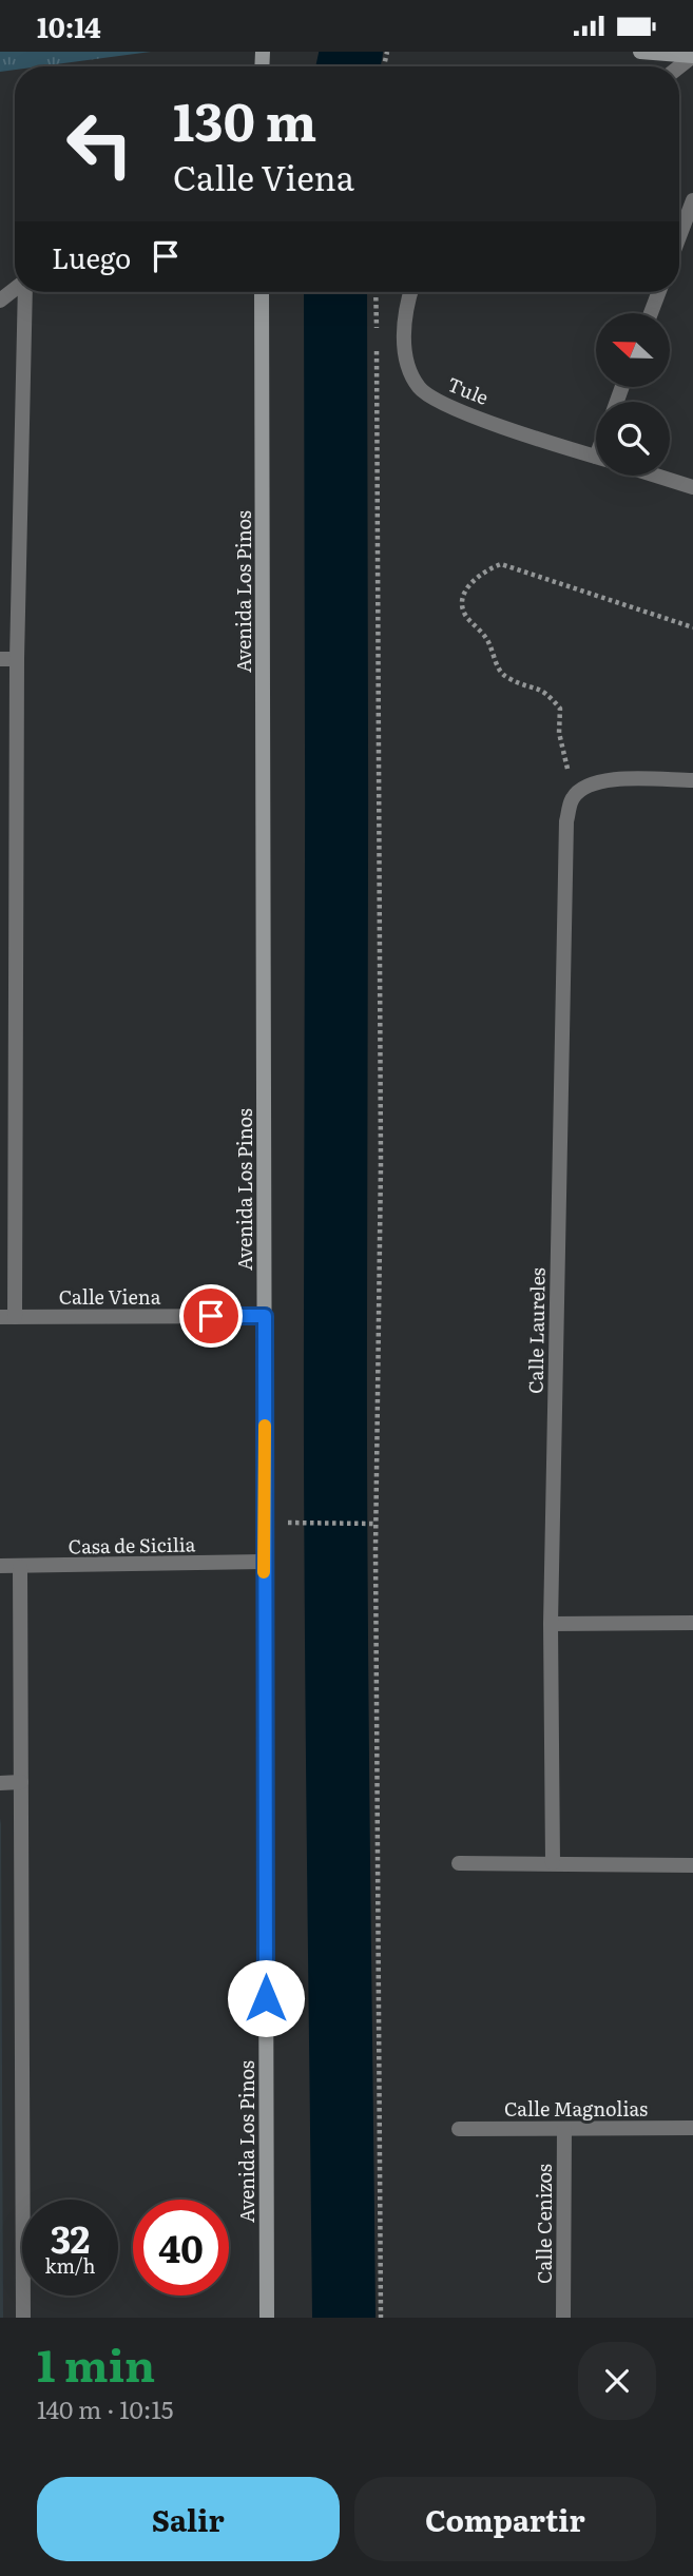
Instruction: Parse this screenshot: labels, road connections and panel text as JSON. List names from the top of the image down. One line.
{"streets":{"street":["Tule","Avenida Los Pinos","Calle Viena","Calle Laureles","Casa de Sicilia","Calle Magnolias","Calle Cenizos"]},"crossings":[["Avenida Los Pinos","Calle Viena"],["Avenida Los Pinos","Casa de Sicilia"],["Calle Magnolias","Calle Cenizos"]],"north":"left","page":{"status":"10:14","turn":["130 m","Calle Viena"],"then":"Luego","speed":"32 km/h","limit":"40","heading":["1 min","140 m · 10:15"],"buttons":["Salir","Compartir"]}}
